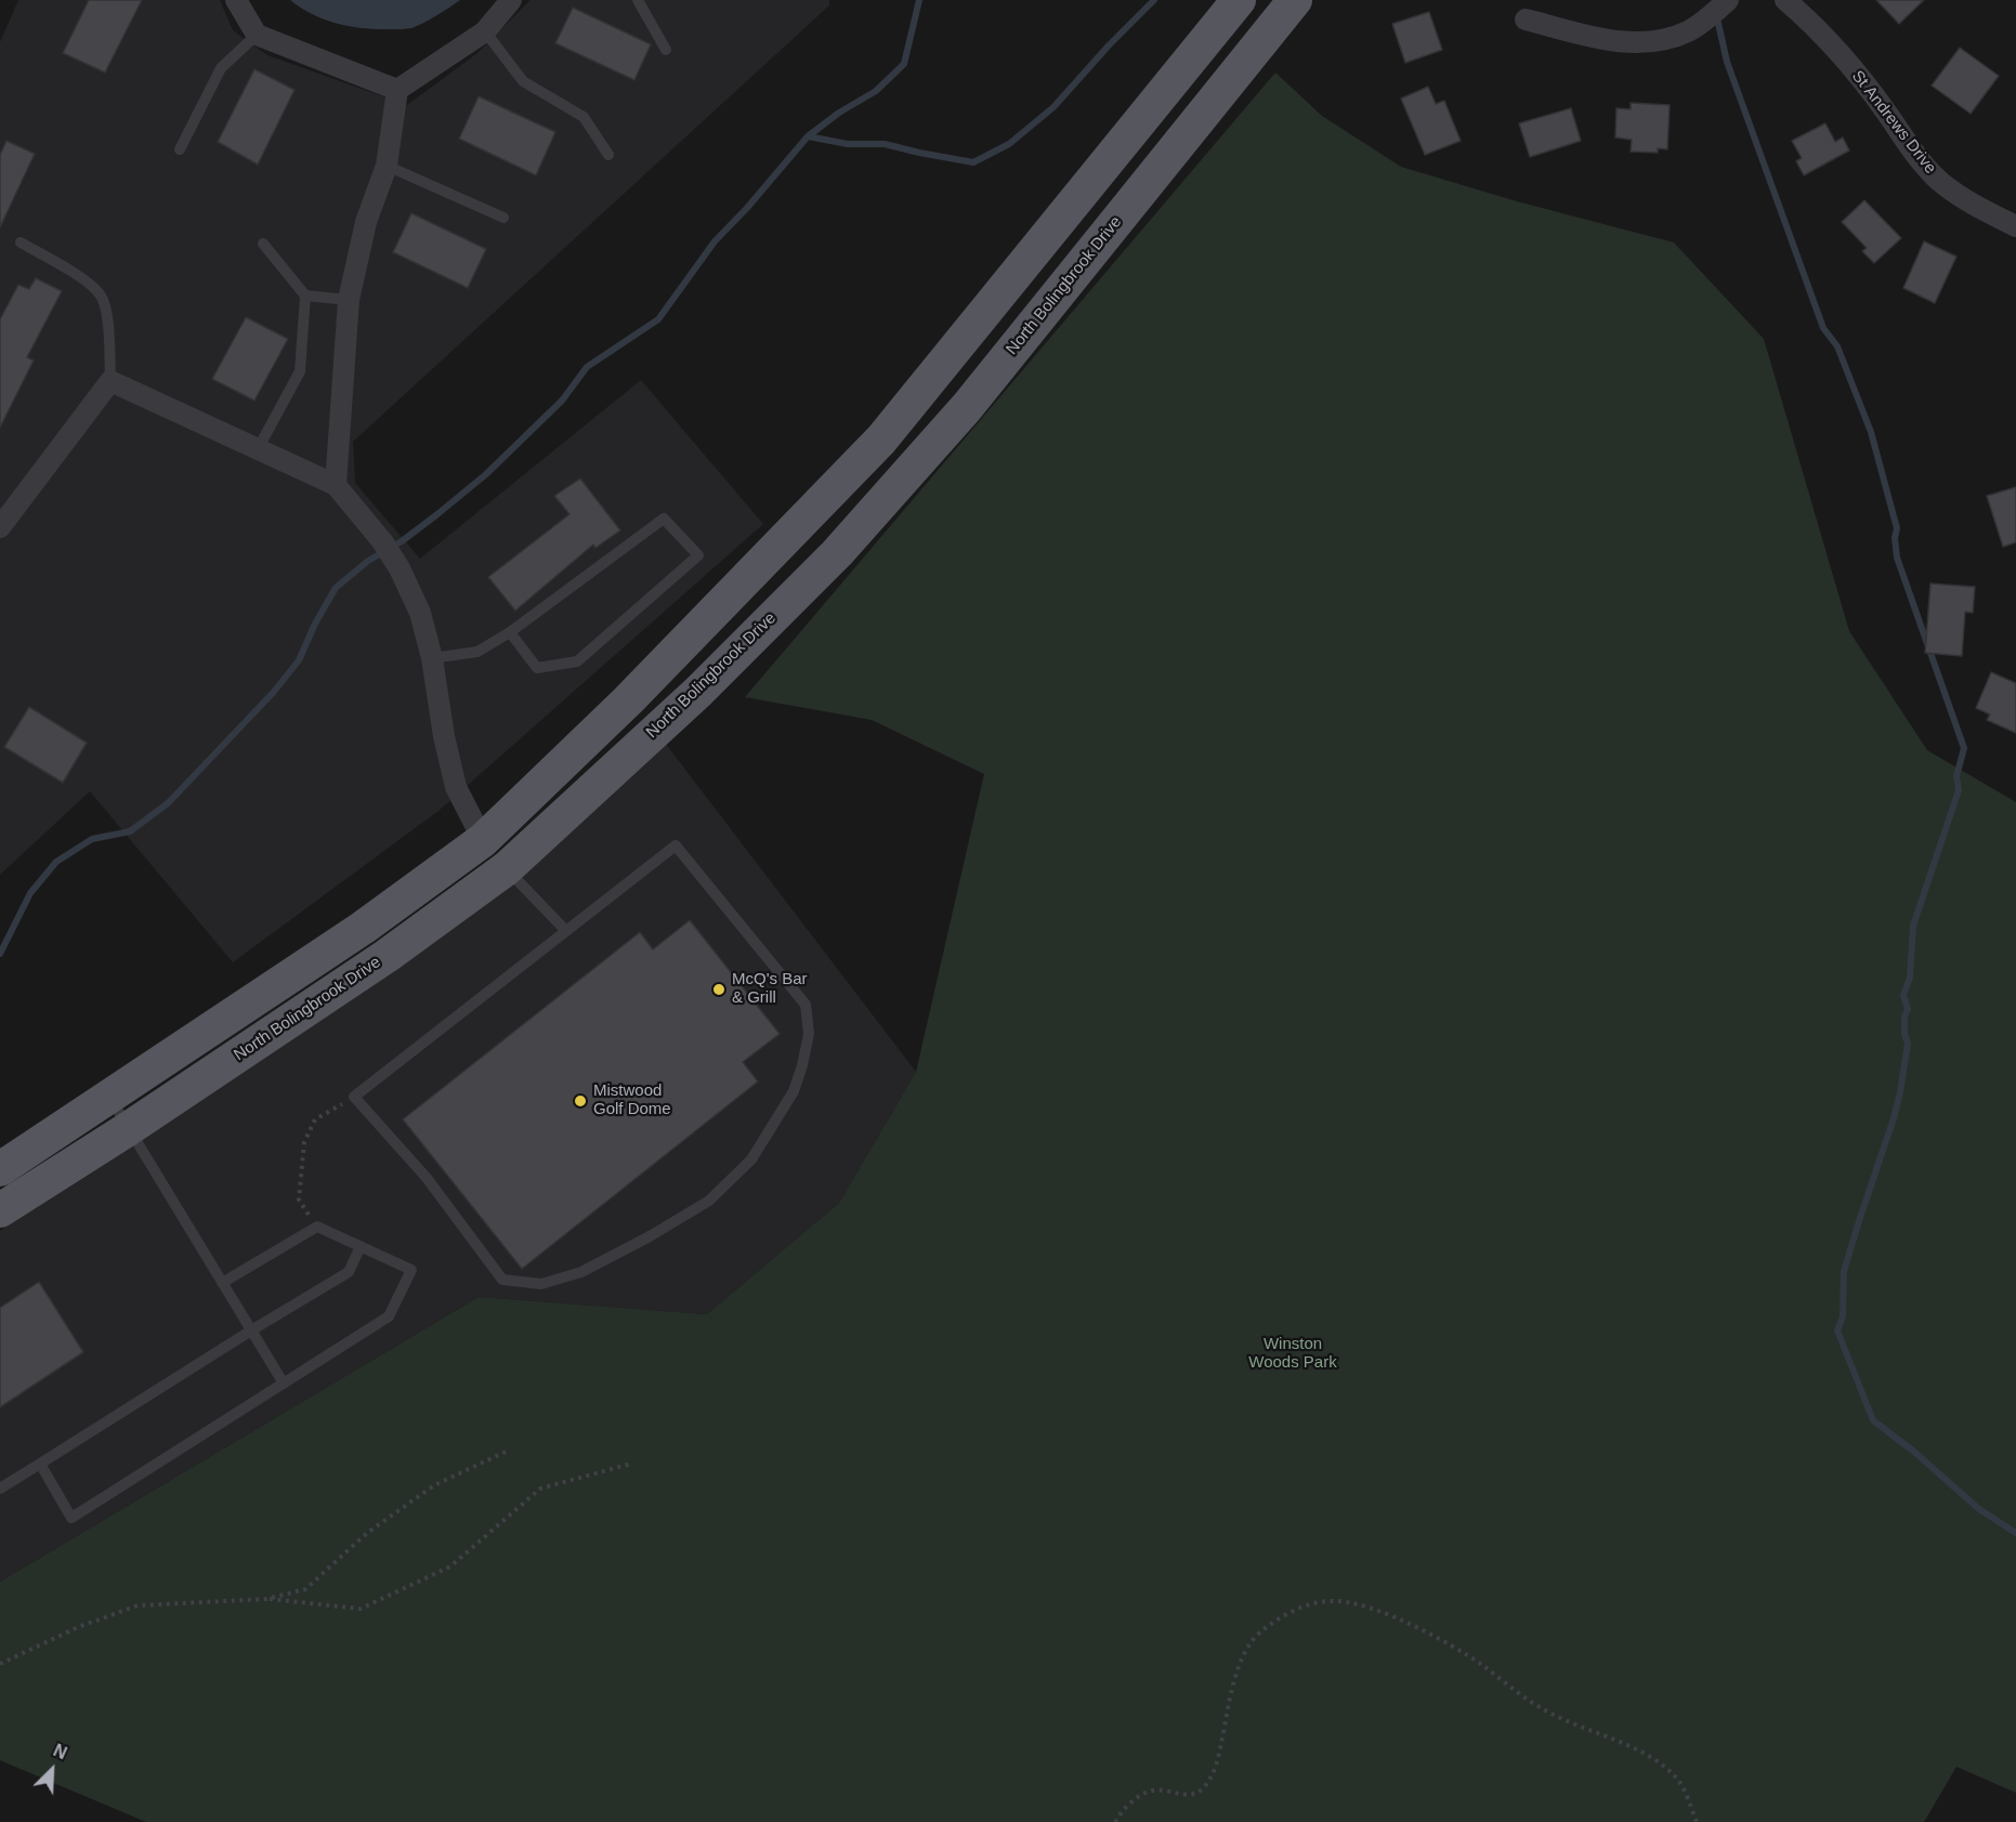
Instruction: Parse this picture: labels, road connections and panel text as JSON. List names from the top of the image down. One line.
{"streets":{"main road":["North Bolingbrook Drive"],"street":["St Andrews Drive"]},"parks":["Winston Woods Park"],"places":["McQ's Bar & Grill","Mistwood Golf Dome"],"north":"top right"}
